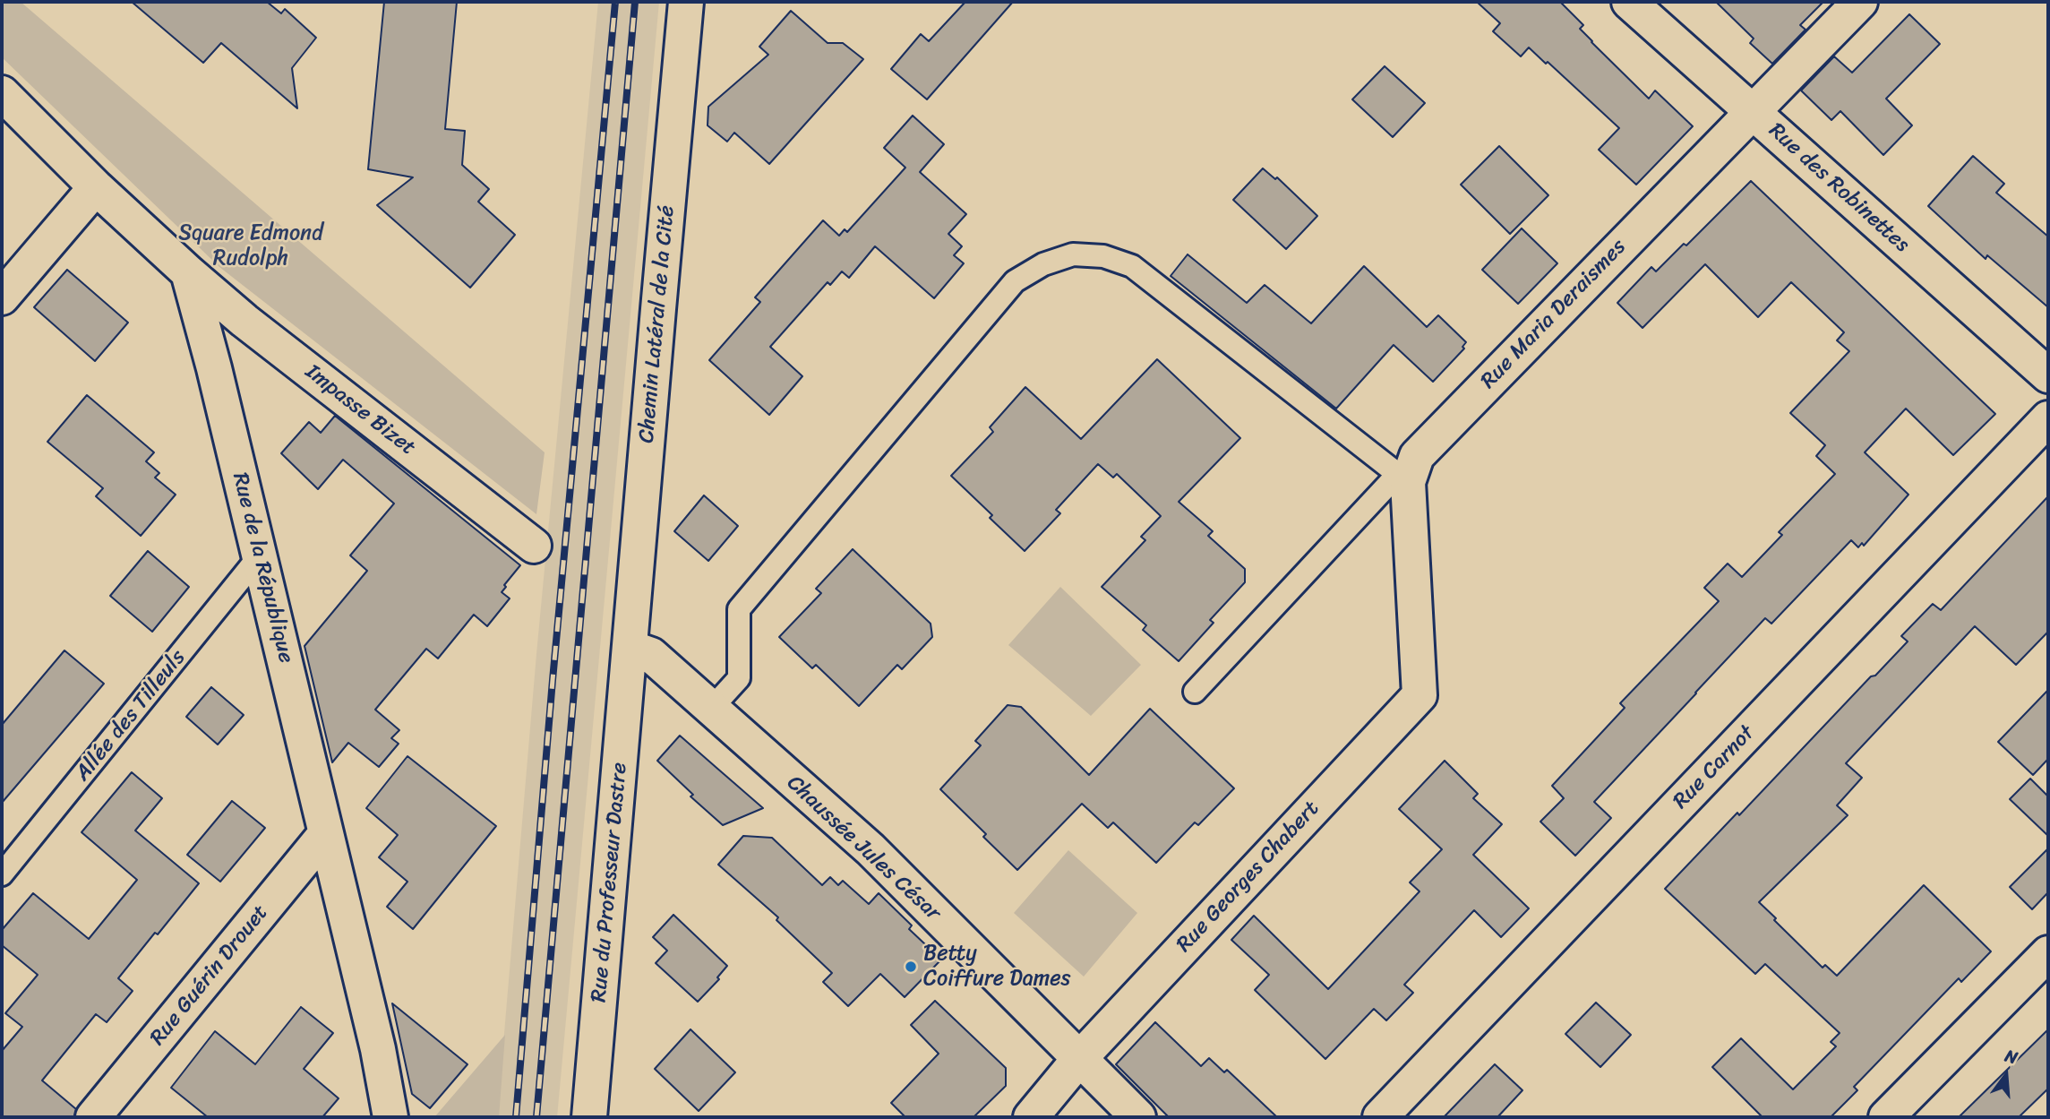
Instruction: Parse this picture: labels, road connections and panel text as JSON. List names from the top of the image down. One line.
{"streets":{"street":["Rue des Robinettes","Rue Maria Deraismes","Chemin Latéral de la Cité","Impasse Bizet","Rue de la République","Rue Carnot","Chaussée Jules César","Rue Georges Chabert","Rue du Professeur Dastre","Rue Guérin Drouet"],"lane":["Allée des Tilleuls"]},"crossings":[["Rue des Robinettes","Rue Maria Deraismes"],["Rue Maria Deraismes","Rue Georges Chabert"],["Chemin Latéral de la Cité","Chaussée Jules César"],["Chemin Latéral de la Cité","Rue du Professeur Dastre"],["Impasse Bizet","Rue de la République"],["Rue de la République","Allée des Tilleuls"],["Rue de la République","Rue Guérin Drouet"],["Chaussée Jules César","Rue Georges Chabert"],["Chaussée Jules César","Rue du Professeur Dastre"]],"parks":["Square Edmond Rudolph"],"places":["Betty Coiffure Dames"],"north":"top"}
